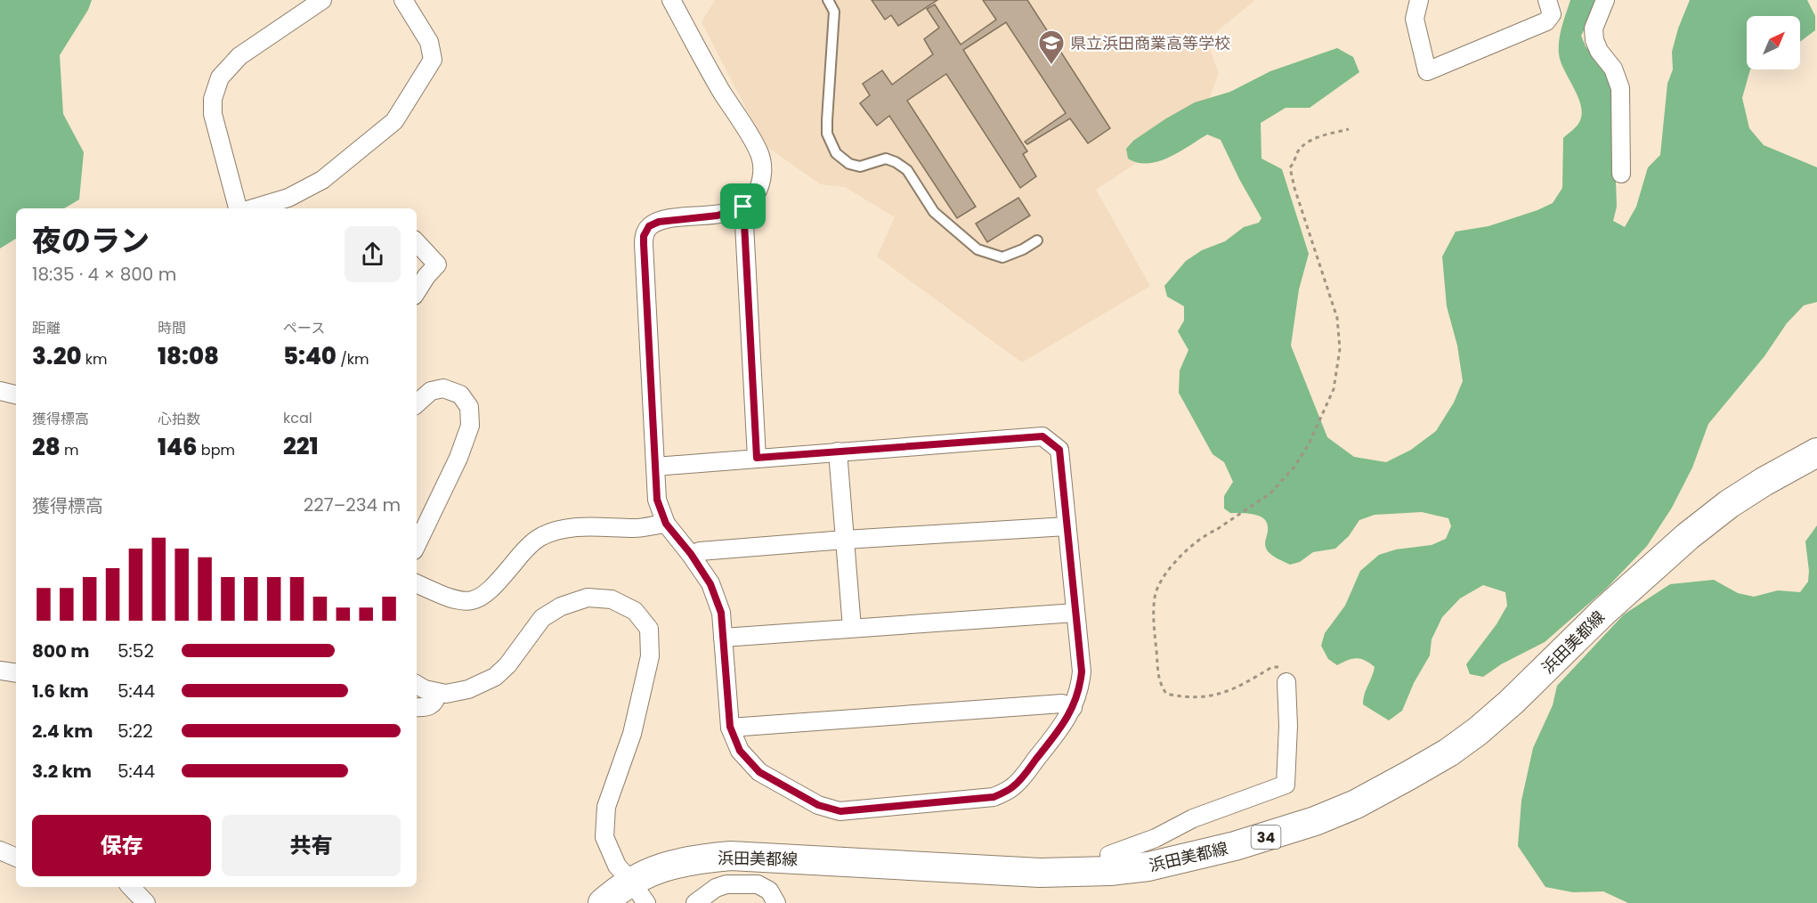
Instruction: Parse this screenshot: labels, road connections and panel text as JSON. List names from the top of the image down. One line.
{"streets":{"main road":["浜田美都線","34"]},"places":{"school or university":["県立浜田商業高等学校"]},"north":"top right","page":{"heading":["夜のラン","18:35 · 4 × 800 m"],"stats":[["距離","3.20 km"],["時間","18:08"],["ペース","5:40 /km"],["獲得標高","28 m"],["心拍数","146 bpm"],["kcal","221"]],"chart":["獲得標高","227–234 m"],"list":[{"name":"800 m","note":"5:52"},{"name":"1.6 km","note":"5:44"},{"name":"2.4 km","note":"5:22"},{"name":"3.2 km","note":"5:44"}],"buttons":["保存","共有"]}}
